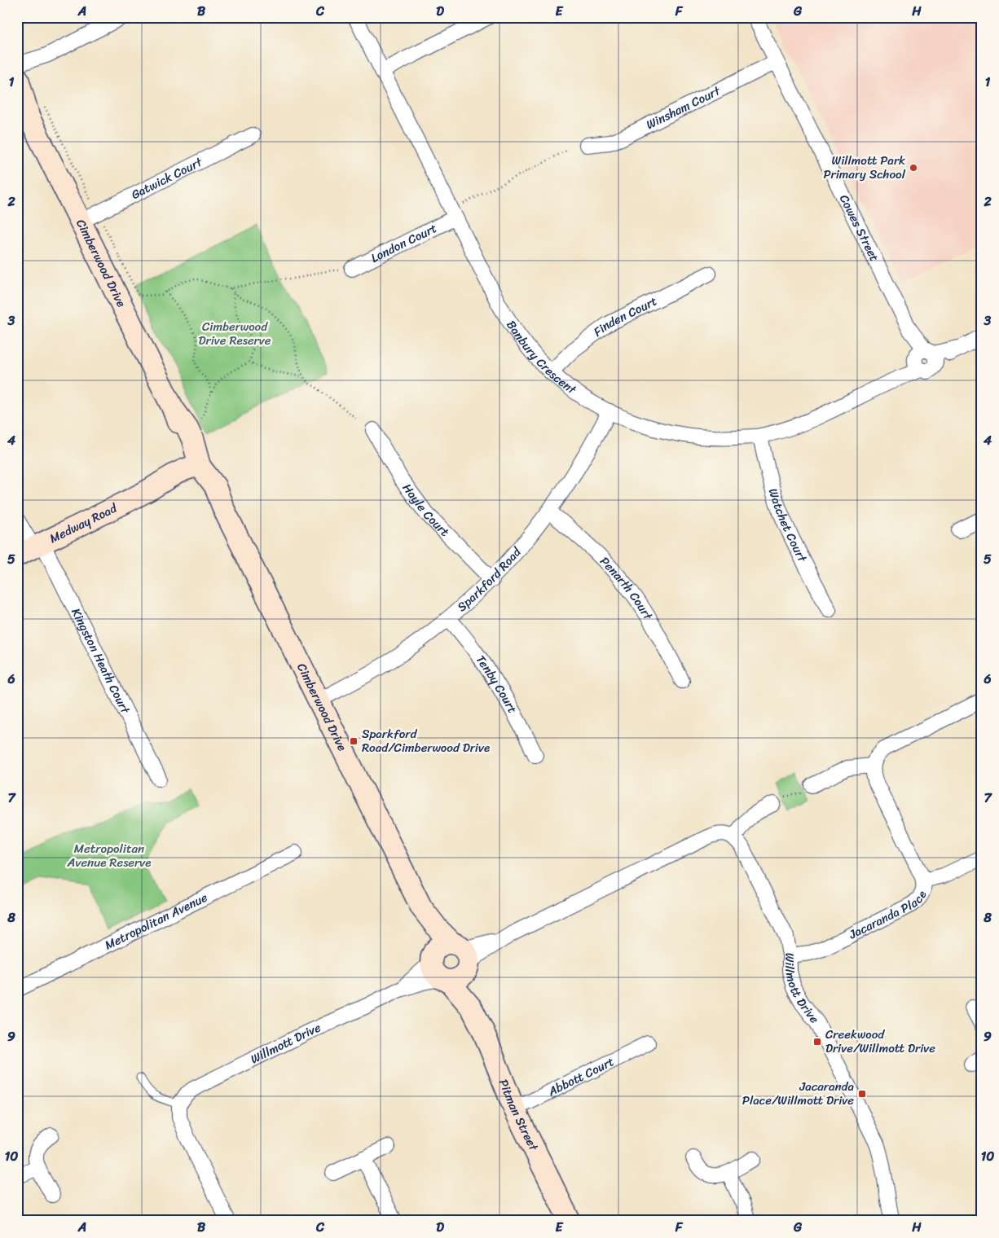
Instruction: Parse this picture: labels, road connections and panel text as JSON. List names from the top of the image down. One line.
{"streets":{"street":["Winsham Court","Gatwick Court","Cowes Street","London Court","Cimberwood Drive","Finden Court","Banbury Crescent","Hayle Court","Medway Road","Watchet Court","Sparkford Road","Penarth Court","Kingston Heath Court","Tenby Court","Jacaranda Place","Metropolitan Avenue","Willmott Drive","Abbott Court","Pitman Street"]},"crossings":[["Winsham Court","Cowes Street"],["Gatwick Court","Cimberwood Drive"],["Cowes Street","Banbury Crescent"],["London Court","Banbury Crescent"],["Cimberwood Drive","Medway Road"],["Cimberwood Drive","Sparkford Road"],["Cimberwood Drive","Willmott Drive"],["Cimberwood Drive","Pitman Street"],["Finden Court","Banbury Crescent"],["Banbury Crescent","Watchet Court"],["Banbury Crescent","Sparkford Road"],["Hayle Court","Sparkford Road"],["Medway Road","Kingston Heath Court"],["Sparkford Road","Penarth Court"],["Sparkford Road","Tenby Court"],["Jacaranda Place","Willmott Drive"],["Willmott Drive","Pitman Street"],["Abbott Court","Pitman Street"]],"parks":["Cimberwood Drive Reserve","Metropolitan Avenue Reserve"],"places":{"other":["Willmott Park Primary School"],"transit":["Sparkford Road/Cimberwood Drive","Creekwood Drive/Willmott Drive","Jacaranda Place/Willmott Drive"]},"grid":{"columns":["A","B","C","D","E","F","G","H"],"rows":["1","2","3","4","5","6","7","8","9","10"]}}
